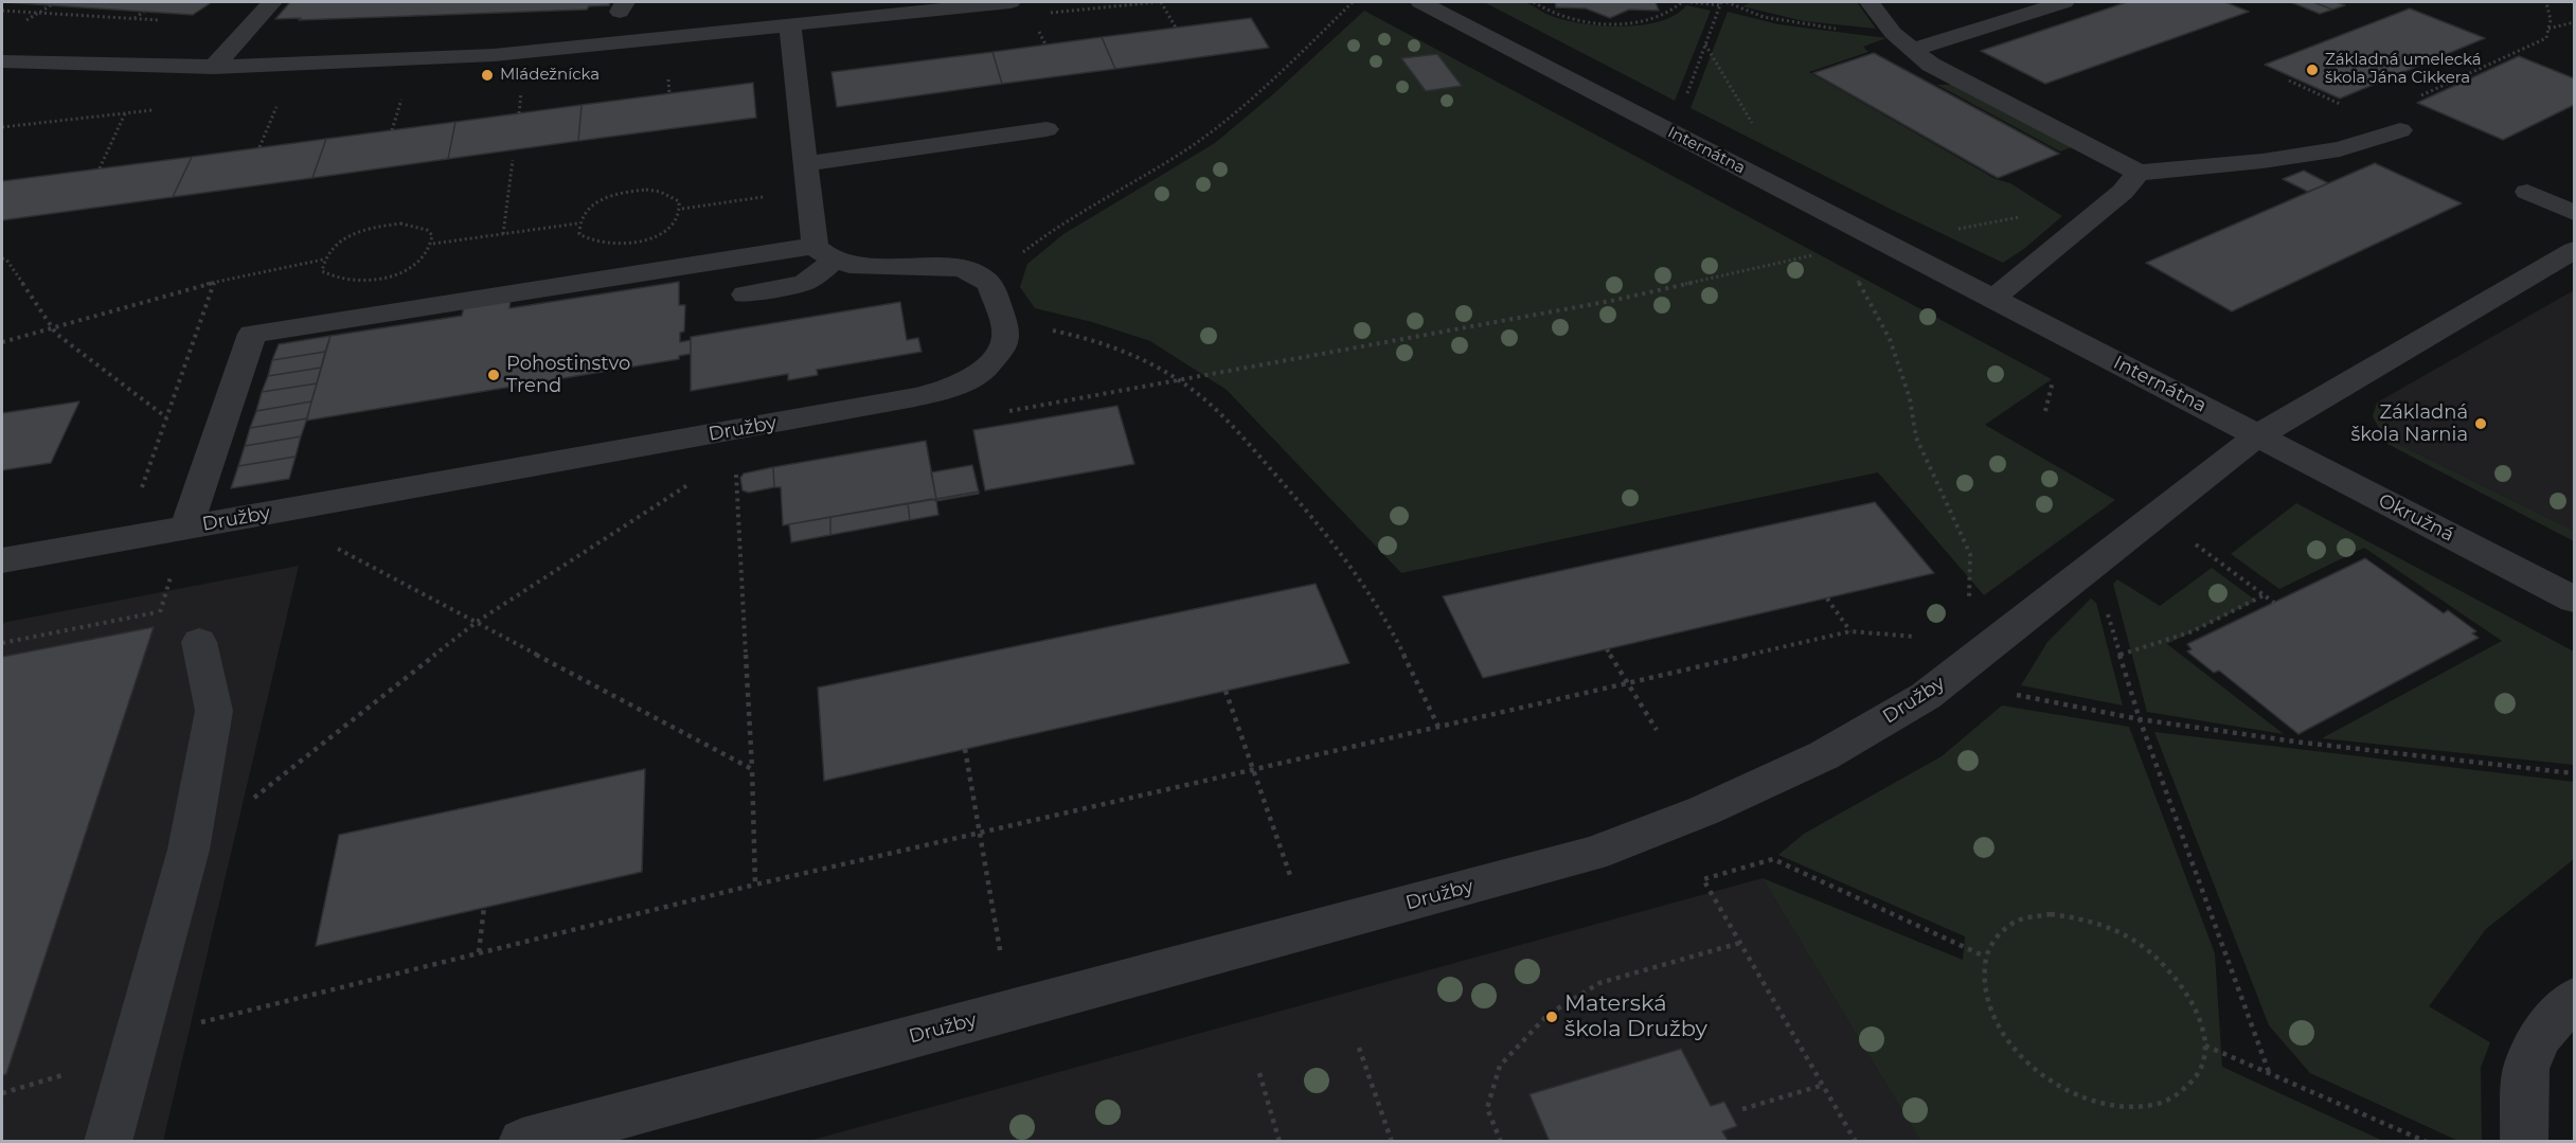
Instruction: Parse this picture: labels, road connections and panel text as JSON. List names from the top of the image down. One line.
{"streets":{"street":["Internátna","Družby","Okružná"]},"crossings":[["Internátna","Družby"],["Internátna","Okružná"],["Družby","Okružná"]],"places":["Základná umelecká škola Jána Cikkera","Mládežnícka","Pohostinstvo Trend","Základná škola Narnia","Materská škola Družby"]}
